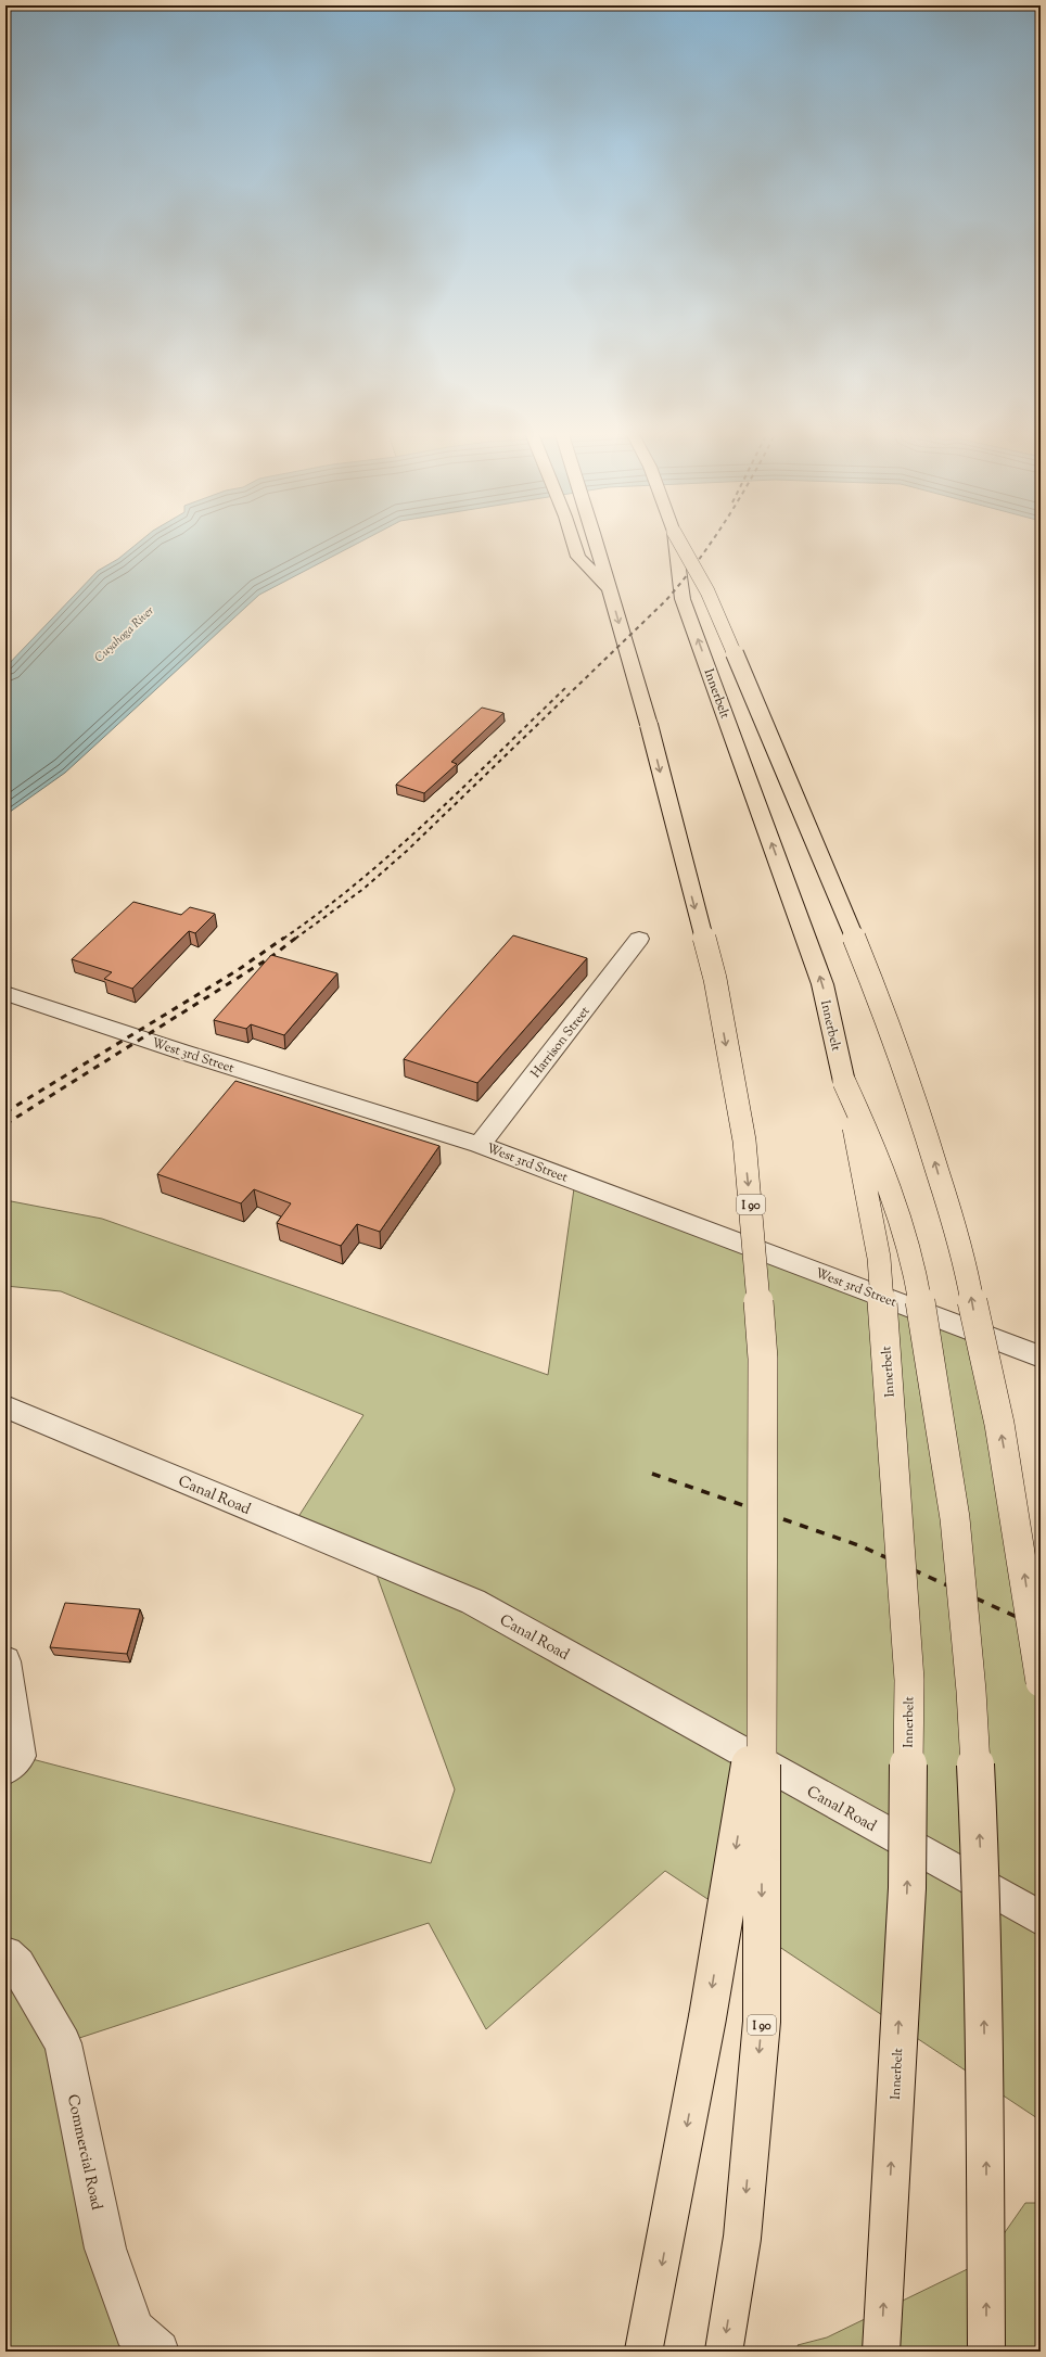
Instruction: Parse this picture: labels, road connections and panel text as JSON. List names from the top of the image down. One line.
{"streets":{"highway":["Innerbelt","I 90"],"street":["Harrison Street","West 3rd Street","Canal Road","Commercial Road"]},"crossings":[["Harrison Street","West 3rd Street"]],"water":["Cuyahoga River"]}
